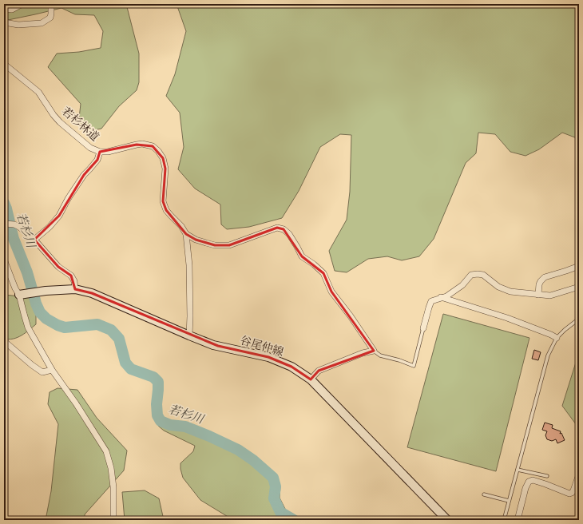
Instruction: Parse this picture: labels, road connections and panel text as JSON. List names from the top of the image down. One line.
{"streets":{"main road":["谷尾仲線"],"street":["若杉林道"]},"water":["若杉川"]}
